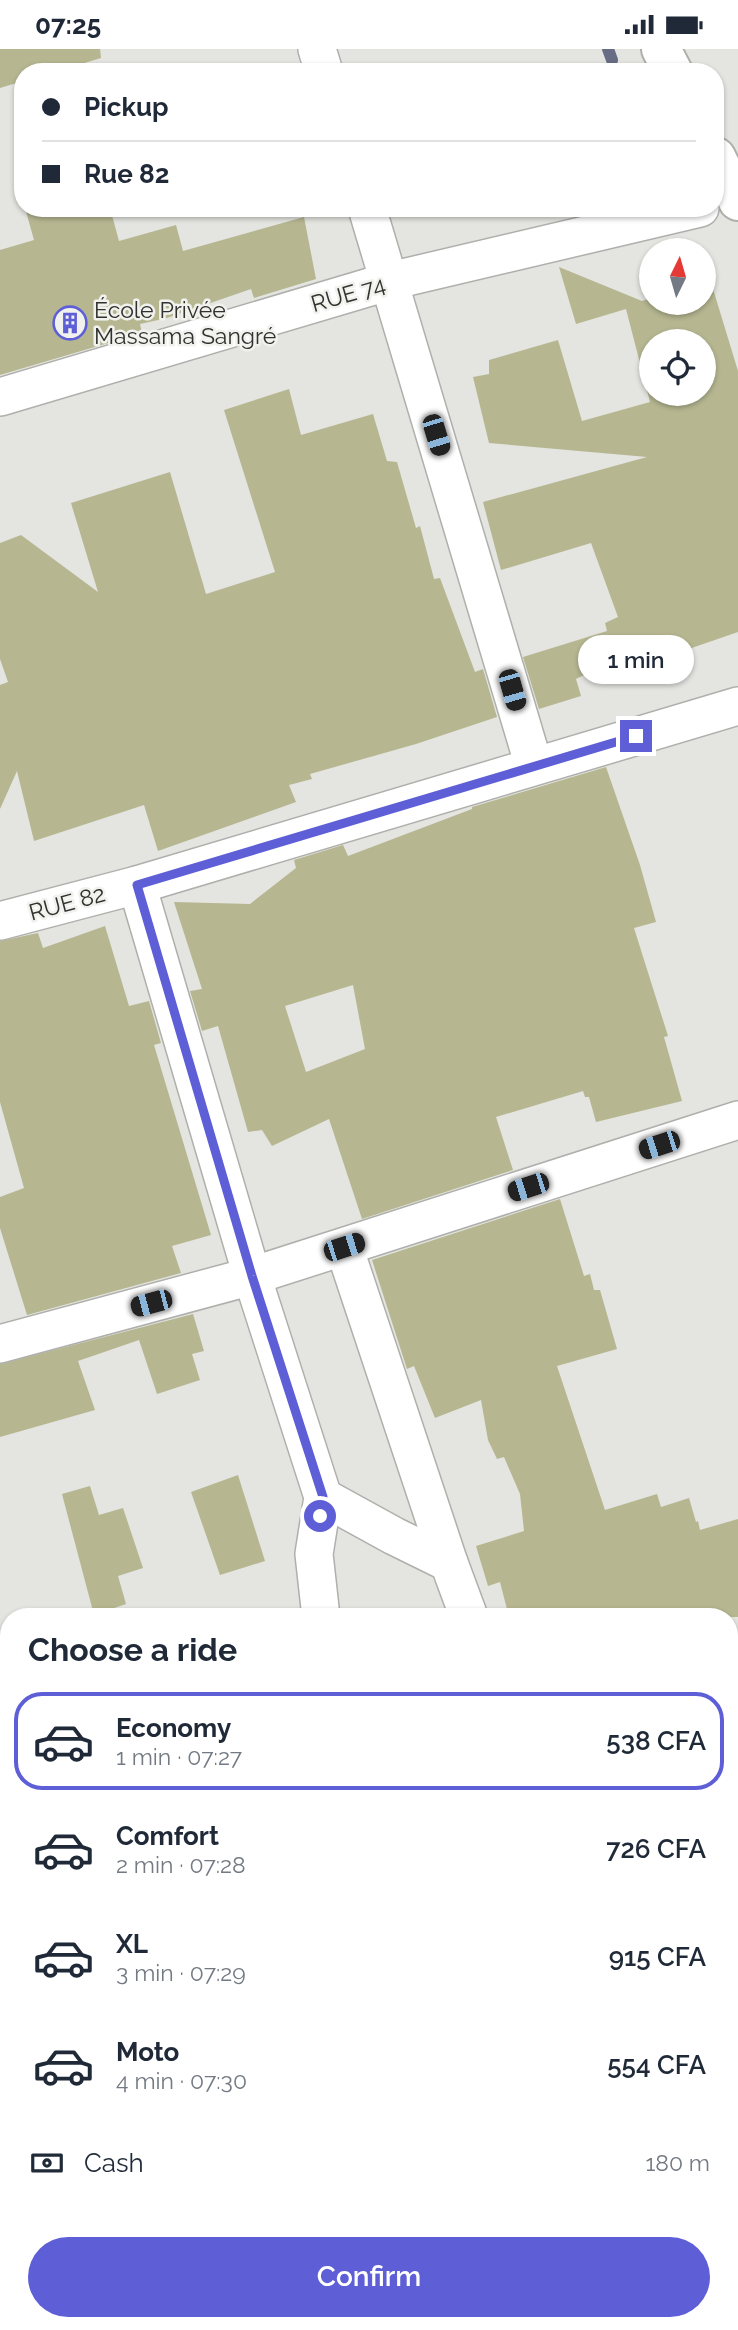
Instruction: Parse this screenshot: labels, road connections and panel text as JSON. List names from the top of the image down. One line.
{"streets":{"street":["RUE 74","RUE 82"]},"places":{"building":["École Privée Massama Sangré"]},"north":"top","page":{"status":"07:25","banner":["Pickup","Rue 82"],"bubble":"1 min","heading":"Choose a ride","list":[{"name":"Economy","note":"1 min · 07:27","value":"538 CFA"},{"name":"Comfort","note":"2 min · 07:28","value":"726 CFA"},{"name":"XL","note":"3 min · 07:29","value":"915 CFA"},{"name":"Moto","note":"4 min · 07:30","value":"554 CFA"}],"pay":["Cash","180 m"],"buttons":"Confirm"}}
